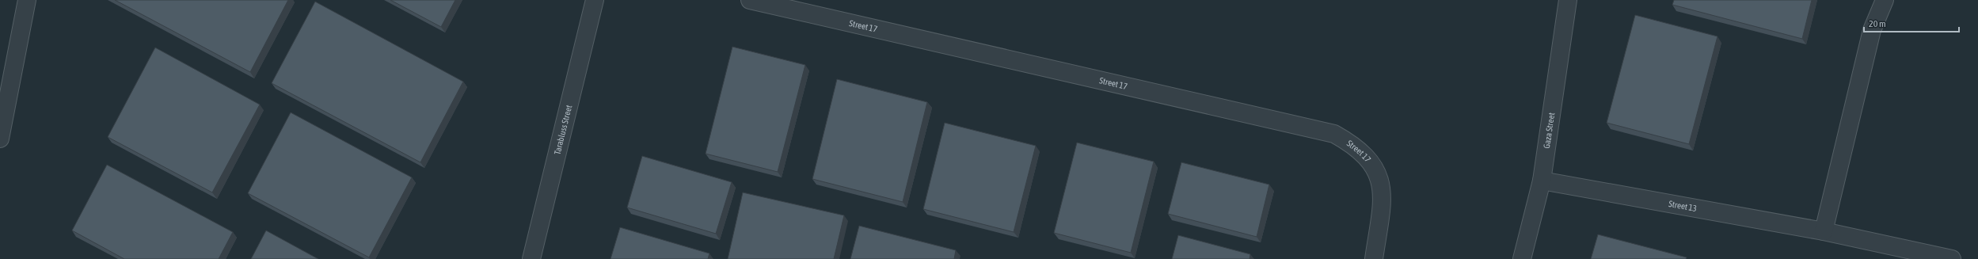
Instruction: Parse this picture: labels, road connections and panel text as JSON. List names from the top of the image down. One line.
{"streets":{"street":["Street 17","Tarabluss Street","Gaza Street","Street 13"]},"crossings":[["Gaza Street","Street 13"]],"scale_bar":"20 m"}
